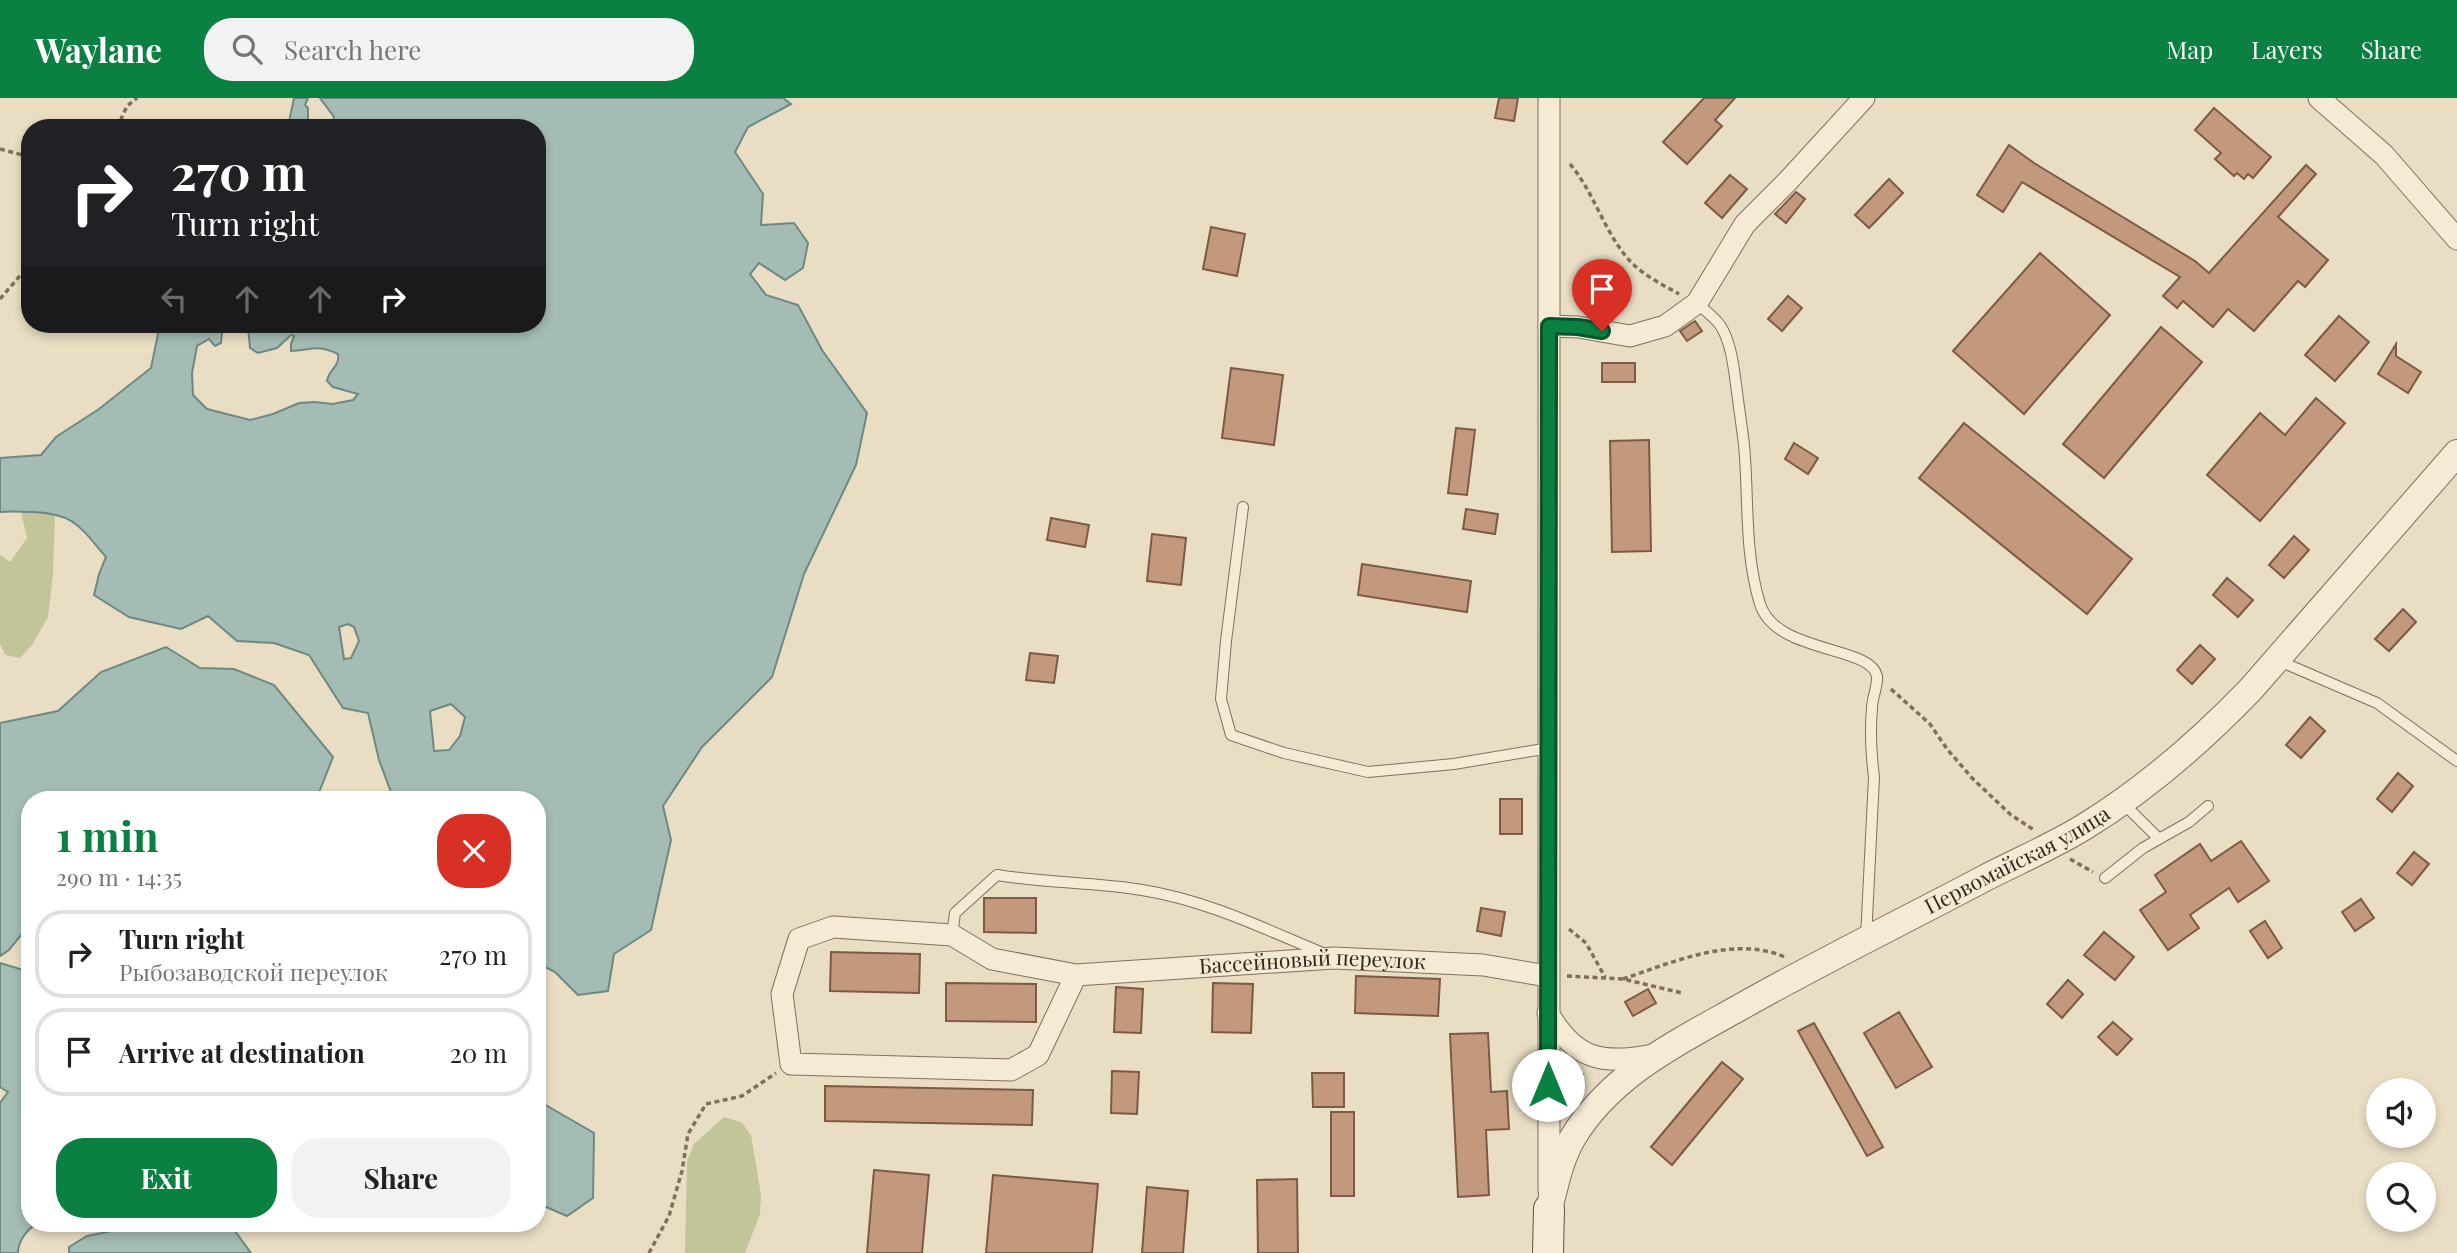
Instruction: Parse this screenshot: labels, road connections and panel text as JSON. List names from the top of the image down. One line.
{"streets":{"street":["Первомайская улица","Бассейновый переулок"]},"page":{"header":"Waylane","search":"Search here","nav":["Map","Layers","Share"],"turn":["270 m","Turn right"],"heading":["1 min","290 m · 14:35"],"list":[{"name":"Turn right","note":"Рыбозаводской переулок","value":"270 m"},{"name":"Arrive at destination","value":"20 m"}],"buttons":["Exit","Share"]}}
